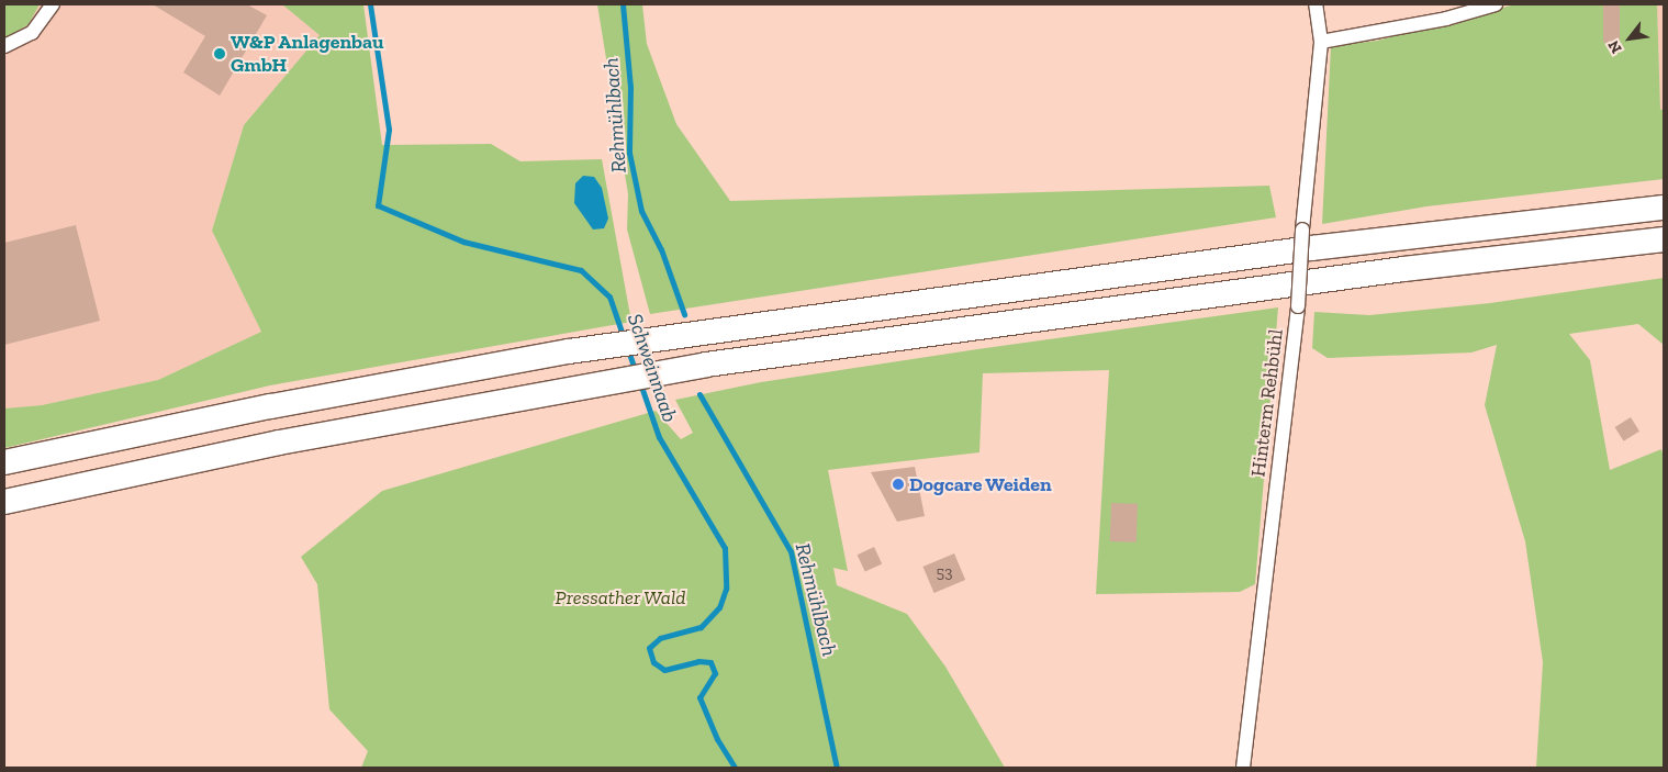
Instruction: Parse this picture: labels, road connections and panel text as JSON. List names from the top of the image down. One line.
{"streets":{"street":["Hinterm Rehbühl"]},"water":["Rehmühlbach","Schweinnaab"],"parks":["Pressather Wald"],"places":["W&P Anlagenbau GmbH","Dogcare Weiden"],"house_numbers":["53"],"north":"bottom left"}
